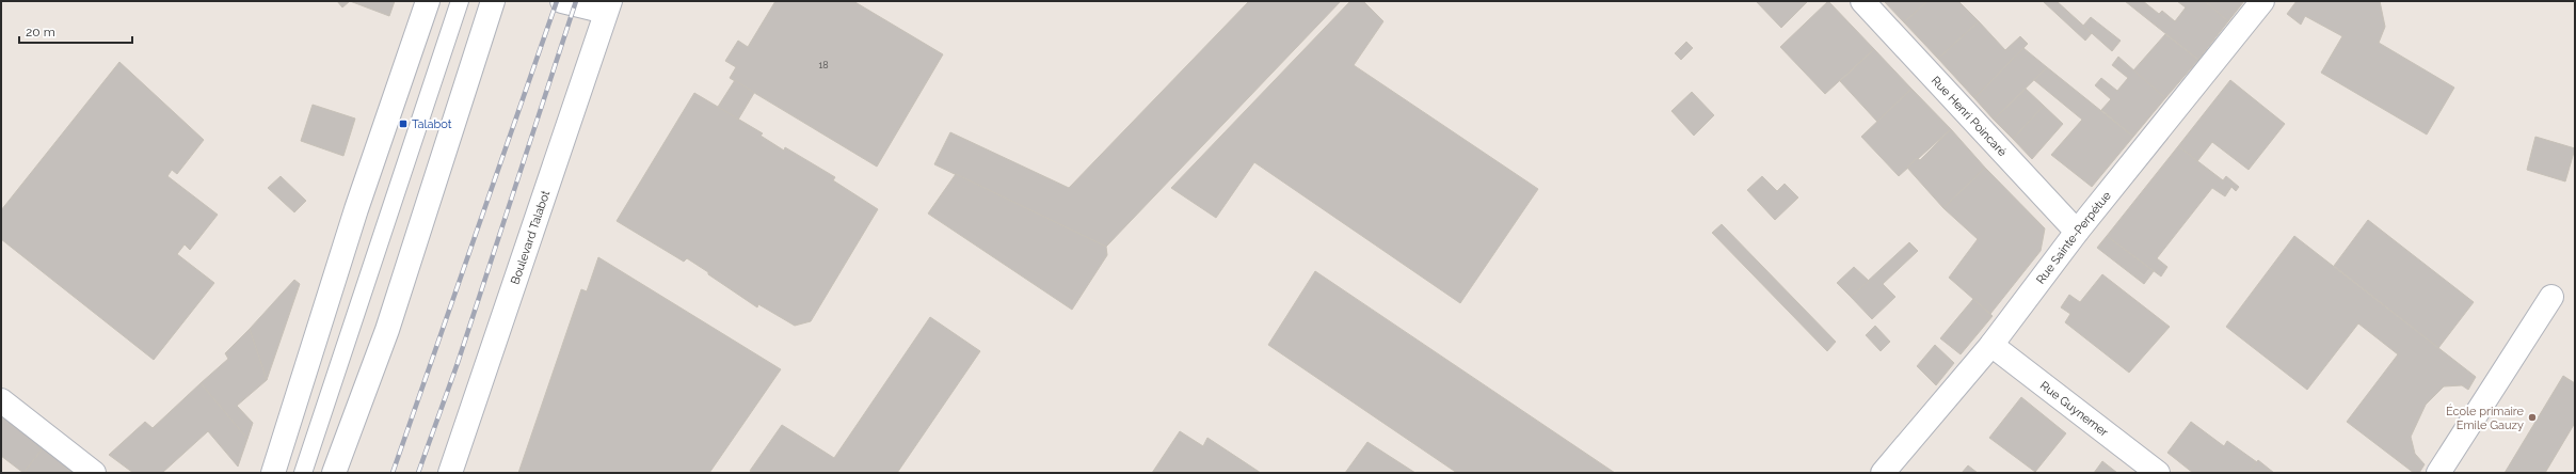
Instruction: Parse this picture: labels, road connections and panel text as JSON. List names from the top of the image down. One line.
{"streets":{"street":["Rue Henri Poincaré","Boulevard Talabot","Rue Sainte-Perpétue","Rue Guynemer"]},"crossings":[["Rue Henri Poincaré","Rue Sainte-Perpétue"],["Rue Sainte-Perpétue","Rue Guynemer"]],"places":{"transit":["Talabot"],"other":["École primaire Emile Gauzy"]},"house_numbers":["18"],"scale_bar":"20 m"}
